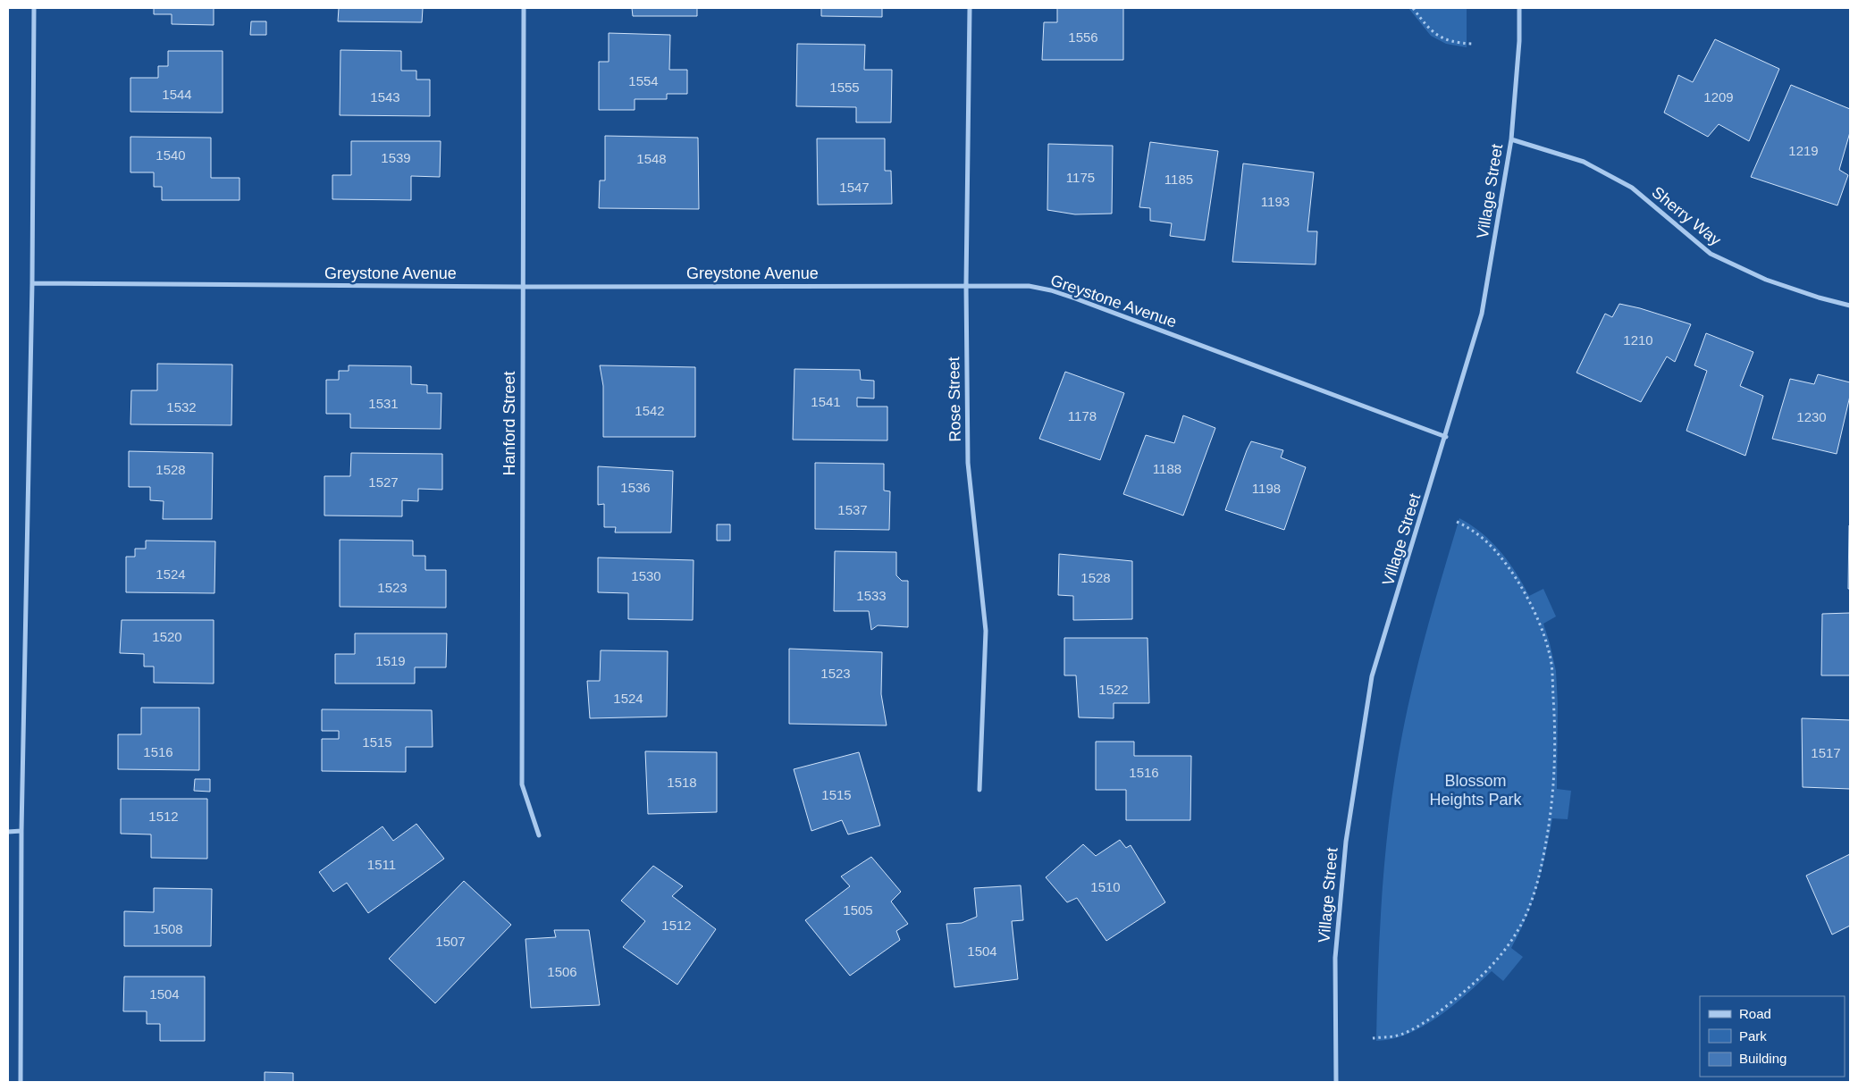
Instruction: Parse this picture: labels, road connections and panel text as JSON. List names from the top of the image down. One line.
{"streets":{"street":["Village Street","Sherry Way","Greystone Avenue","Rose Street","Hanford Street"]},"crossings":[["Village Street","Sherry Way"],["Village Street","Greystone Avenue"],["Greystone Avenue","Rose Street"],["Greystone Avenue","Hanford Street"]],"parks":["Blossom Heights Park"],"house_numbers":["1556","1554","1555","1544","1543","1209","1219","1540","1539","1548","1175","1185","1547","1193","1210","1541","1531","1532","1542","1178","1230","1188","1528","1527","1536","1198","1537","1524","1530","1528","1523","1533","1520","1519","1523","1522","1524","1515","1516","1517","1516","1518","1515","1512","1511","1510","1505","1512","1508","1507","1504","1506","1504"],"legend":["Road","Park","Building"]}
